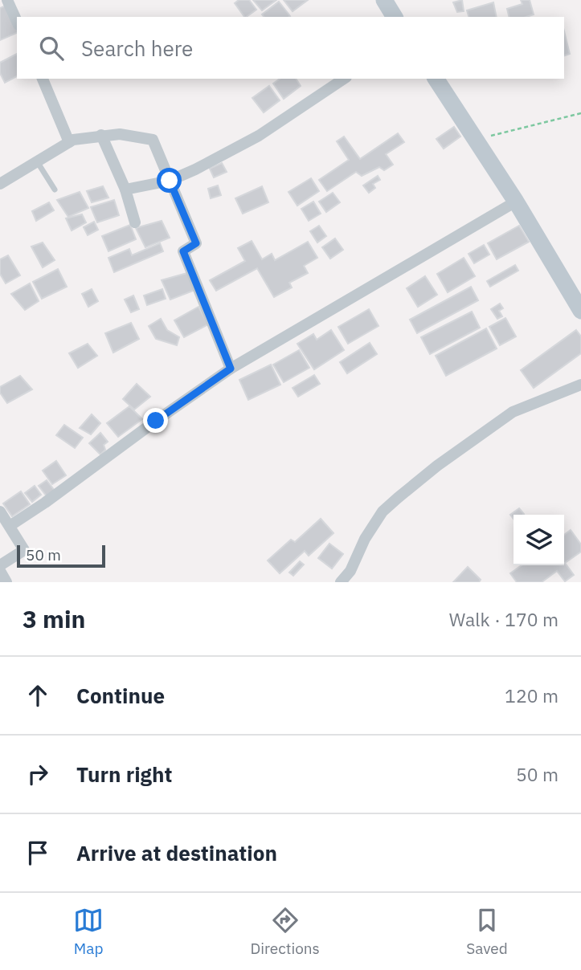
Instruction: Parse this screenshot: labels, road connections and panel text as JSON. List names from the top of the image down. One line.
{"scale_bar":"50 m","page":{"search":"Search here","scale":"50 m","heading":["3 min","Walk · 170 m"],"list":[["Continue","120 m"],["Turn right","50 m"],"Arrive at destination"],"nav":["Map","Directions","Saved"]}}
